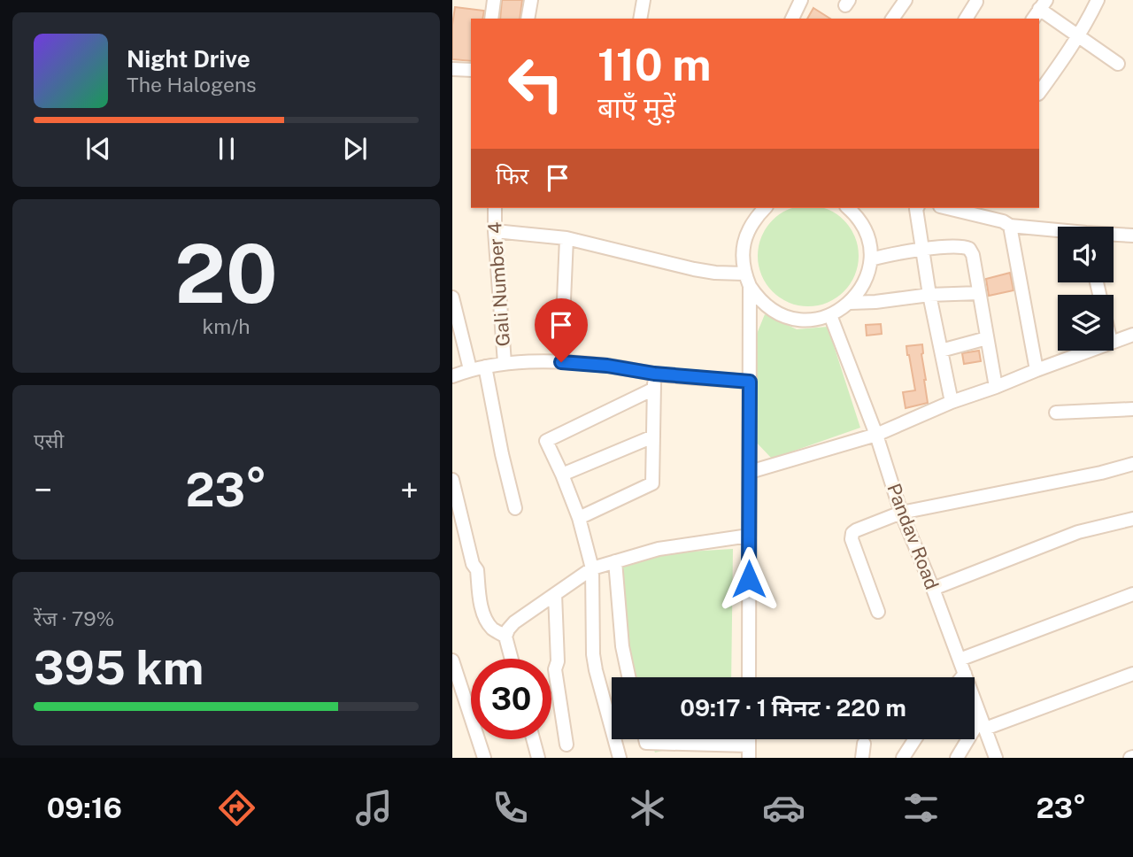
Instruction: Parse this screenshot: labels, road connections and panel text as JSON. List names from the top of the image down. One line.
{"streets":{"street":["Gali Number 4","Pandav Road"]},"page":{"turn":["110 m","बाएँ मुड़ें"],"song":["Night Drive","The Halogens"],"then":"फिर","tile":[["20","km/h"],"एसी",["रेंज · 79%","395 km"]],"heat":["−","23°","+"],"limit":"30","trip":"09:17 · 1 मिनट · 220 m","tabs":["09:16","23°"]}}
